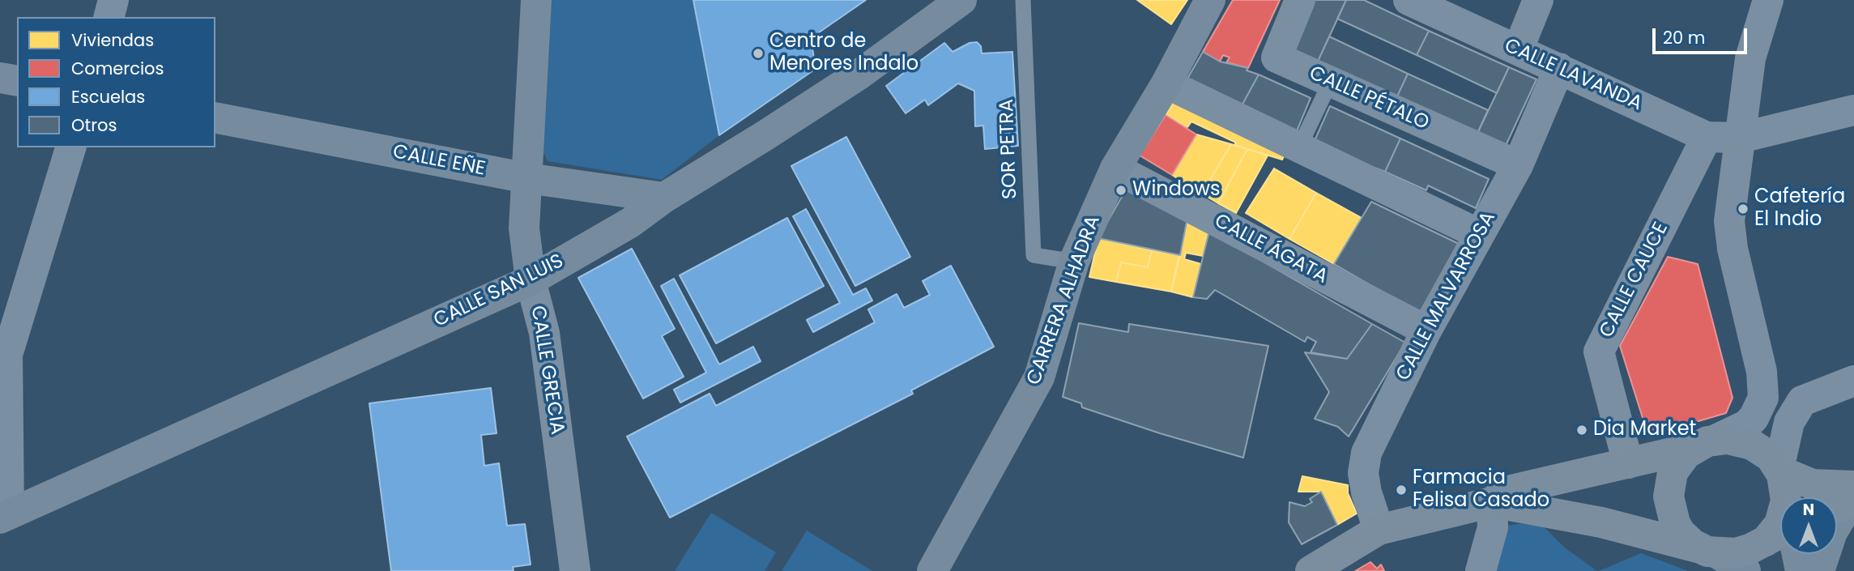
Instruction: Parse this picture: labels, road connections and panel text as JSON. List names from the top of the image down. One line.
{"streets":{"street":["CALLE LAVANDA","CALLE PÉTALO","CALLE EÑE","CALLE ÁGATA","CALLE CAUCE","CALLE SAN LUIS","CALLE MALVARROSA","CARRERA ALHADRA","CALLE GRECIA"],"lane":["SOR PETRA"]},"crossings":[["CALLE LAVANDA","CALLE CAUCE"],["CALLE LAVANDA","CALLE MALVARROSA"],["CALLE PÉTALO","CALLE MALVARROSA"],["SOR PETRA","CARRERA ALHADRA"],["CALLE EÑE","CALLE SAN LUIS"],["CALLE EÑE","CALLE GRECIA"],["CALLE ÁGATA","CALLE MALVARROSA"],["CALLE ÁGATA","CARRERA ALHADRA"],["CALLE SAN LUIS","CALLE GRECIA"]],"places":["Centro de Menores Indalo","Windows","Cafetería El Indio","Dia Market","Farmacia Felisa Casado"],"legend":["Viviendas","Comercios","Escuelas","Otros"],"scale_bar":"20 m","north":"top"}
